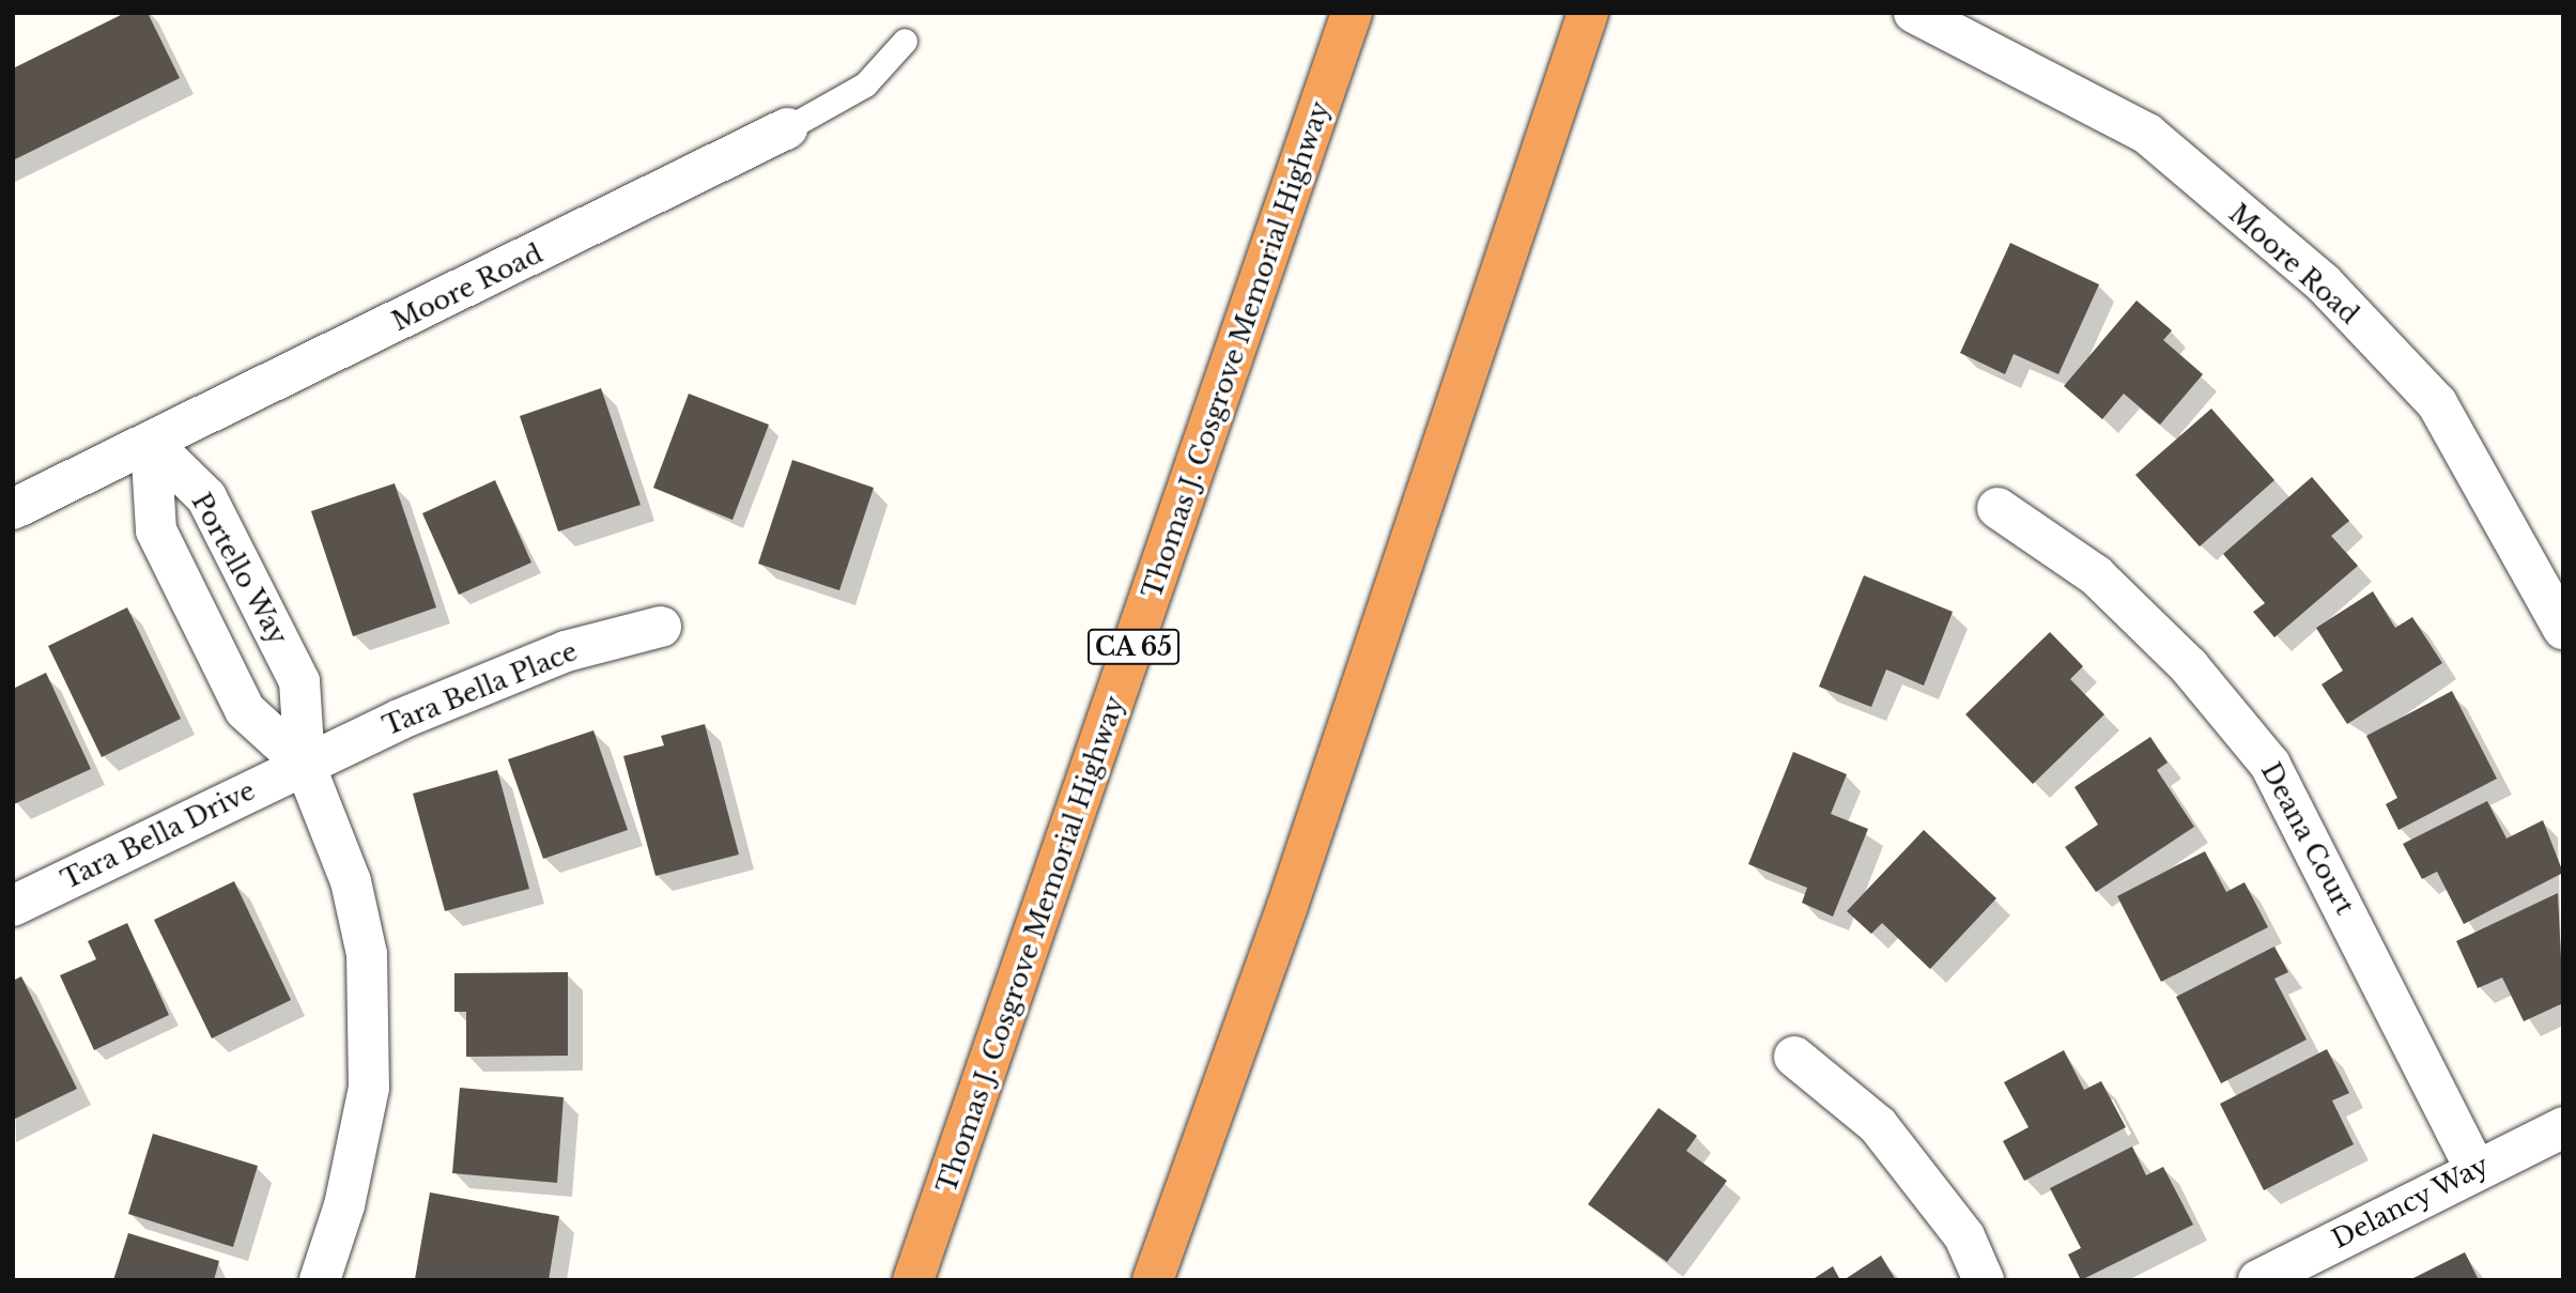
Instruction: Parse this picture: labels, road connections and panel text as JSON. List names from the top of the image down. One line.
{"streets":{"highway":["Thomas J. Cosgrove Memorial Highway","CA 65"],"street":["Moore Road","Portello Way","Tara Bella Place","Tara Bella Drive","Deana Court","Delancy Way"]},"crossings":[["Moore Road","Portello Way"],["Portello Way","Tara Bella Place"],["Portello Way","Tara Bella Drive"],["Tara Bella Place","Tara Bella Drive"],["Deana Court","Delancy Way"]]}
